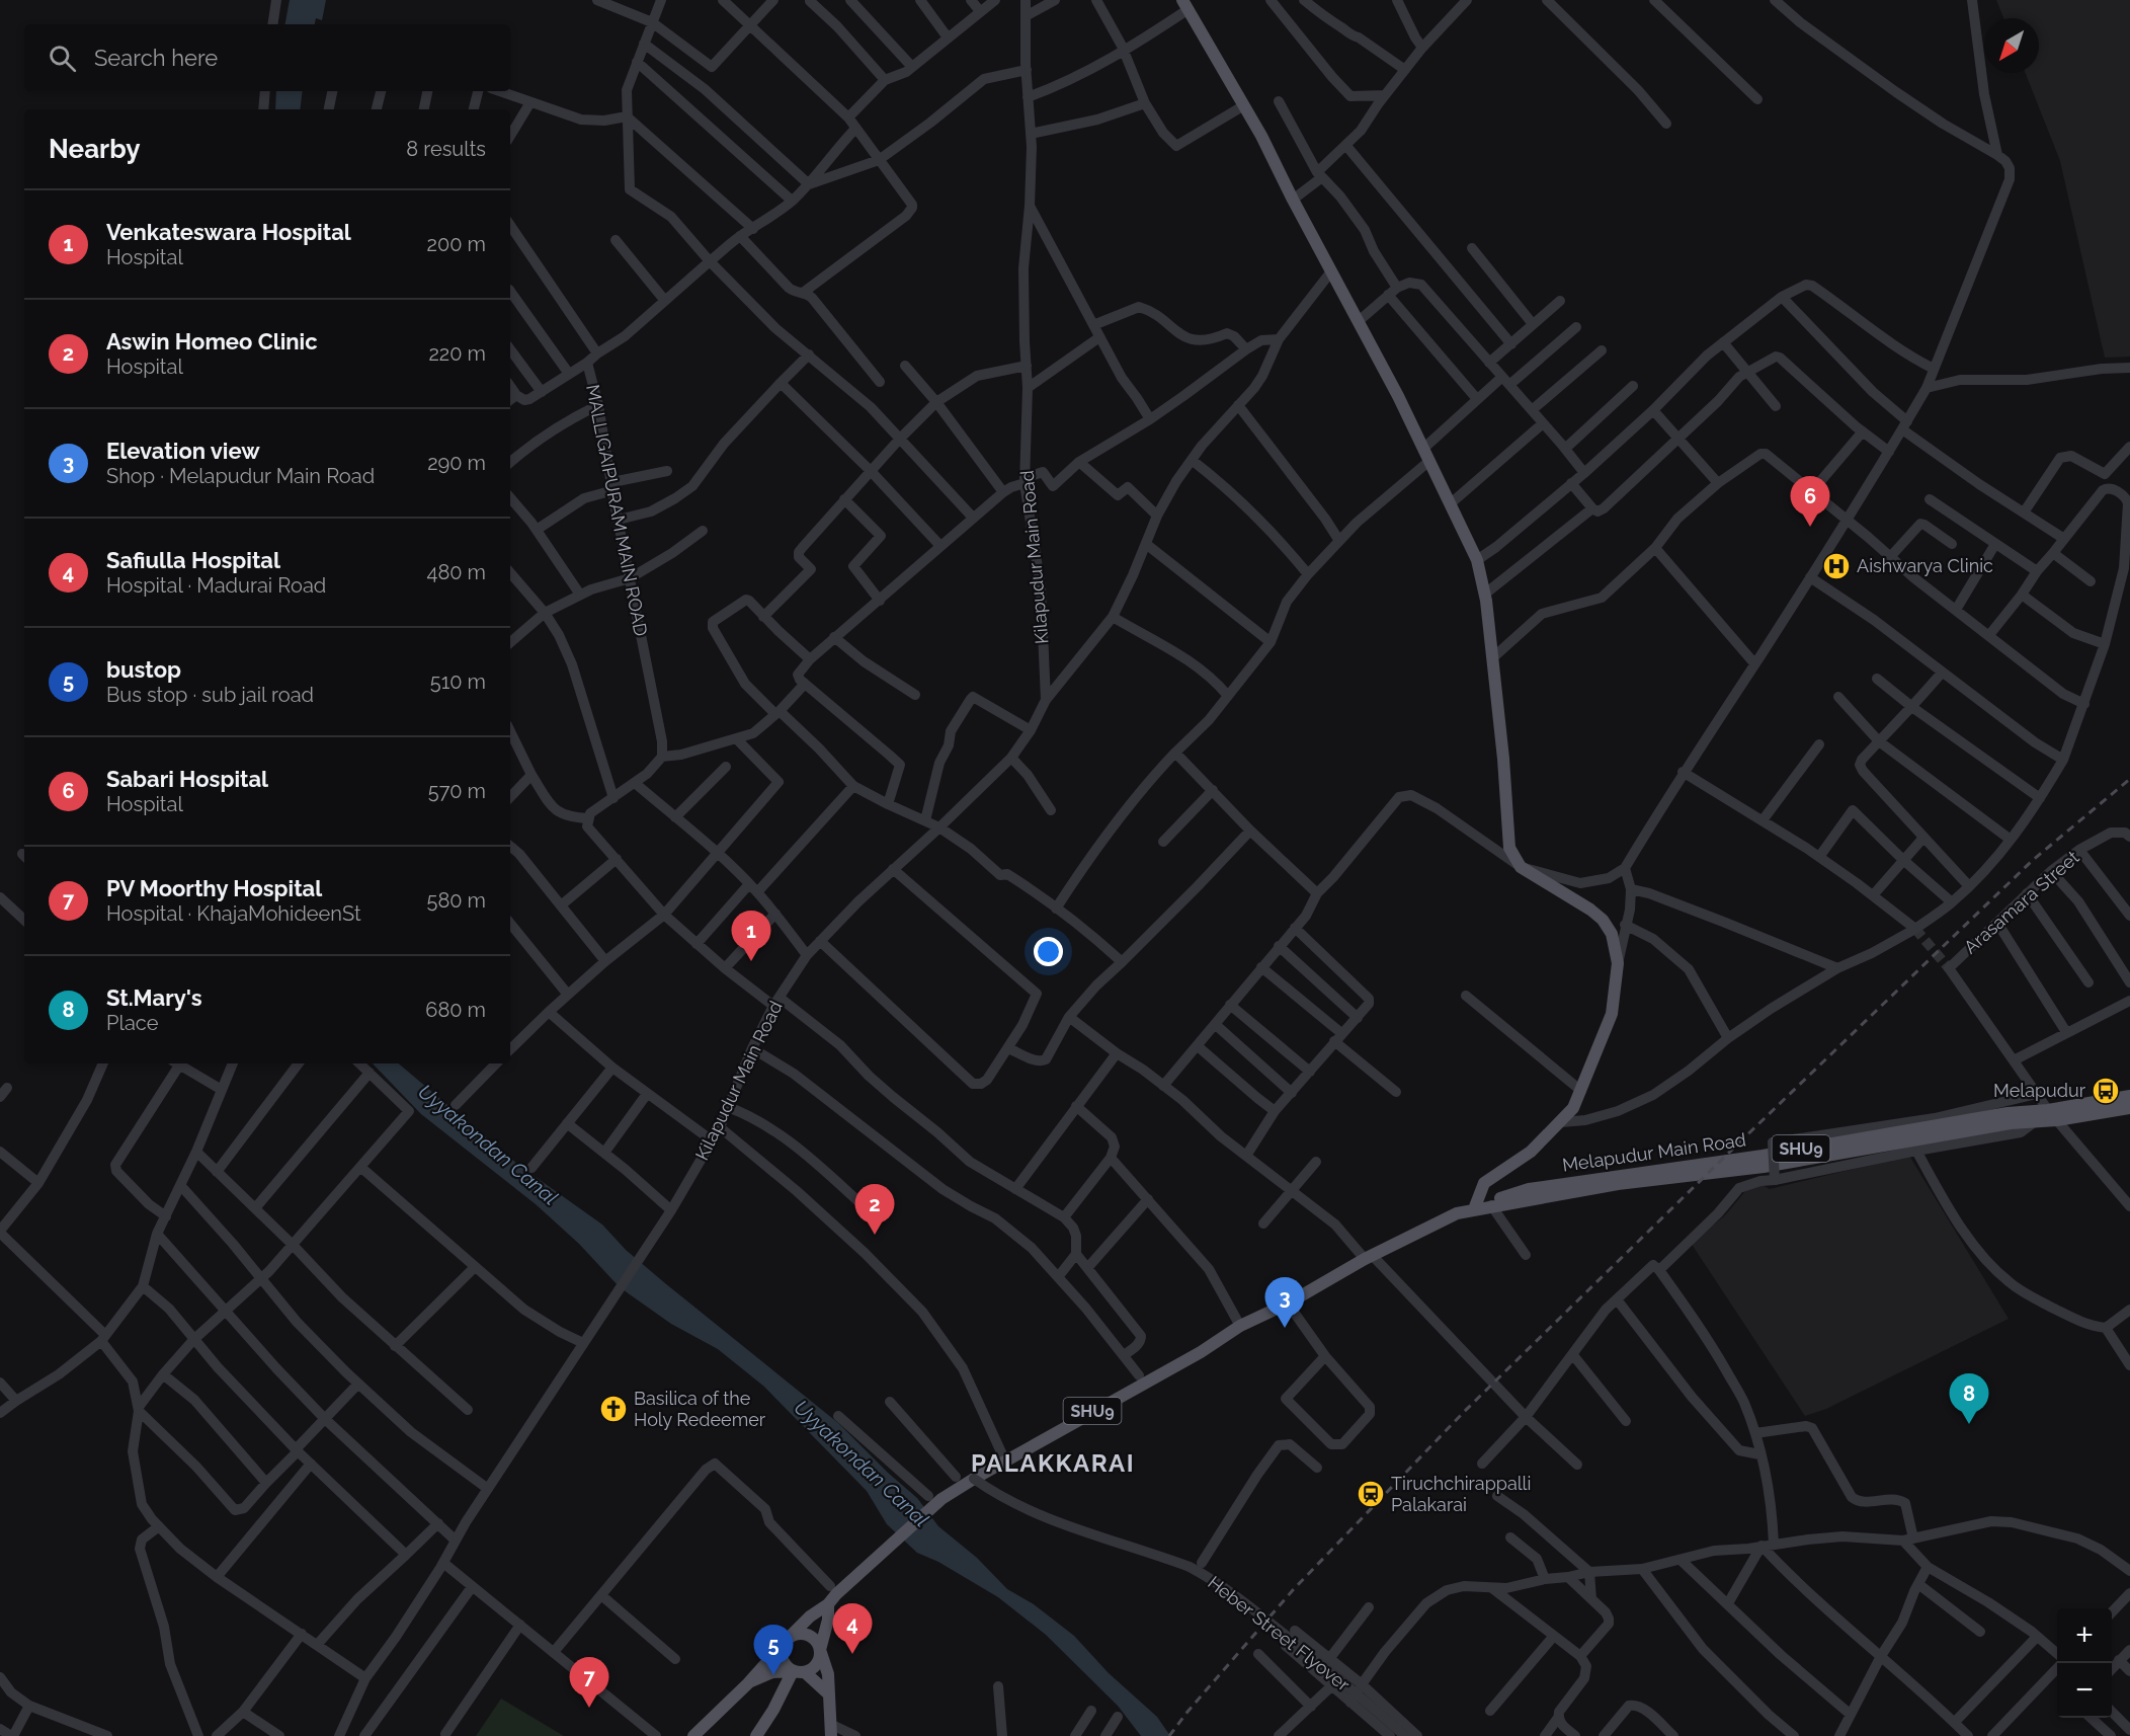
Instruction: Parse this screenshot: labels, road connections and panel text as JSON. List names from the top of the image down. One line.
{"streets":{"main road":["SHU9","Melapudur Main Road"],"street":["MALLIGAIPURAM MAIN ROAD","Kilapudur Main Road","Arasamara Street","Heber Street Flyover"]},"crossings":[["SHU9","Melapudur Main Road"],["SHU9","Heber Street Flyover"],["Melapudur Main Road","Heber Street Flyover"]],"districts":["PALAKKARAI"],"water":["Uyyakondan Canal"],"places":{"hospital":["Aishwarya Clinic"],"bus stop":["Melapudur"],"church":["Basilica of the Holy Redeemer"],"station":["Tiruchchirappalli Palakarai"]},"north":"bottom left","page":{"search":"Search here","heading":["Nearby","8 results"],"list":[{"mark":"1","name":"Venkateswara Hospital","note":"Hospital","value":"200 m"},{"mark":"2","name":"Aswin Homeo Clinic","note":"Hospital","value":"220 m"},{"mark":"3","name":"Elevation view","note":"Shop · Melapudur Main Road","value":"290 m"},{"mark":"4","name":"Safiulla Hospital","note":"Hospital · Madurai Road","value":"480 m"},{"mark":"5","name":"bustop","note":"Bus stop · sub jail road","value":"510 m"},{"mark":"6","name":"Sabari Hospital","note":"Hospital","value":"570 m"},{"mark":"7","name":"PV Moorthy Hospital","note":"Hospital · KhajaMohideenSt","value":"580 m"},{"mark":"8","name":"St.Mary's","note":"Place","value":"680 m"}],"pins":["6","1","2","3","8","4","5","7"],"map_buttons":["+","−"]}}
